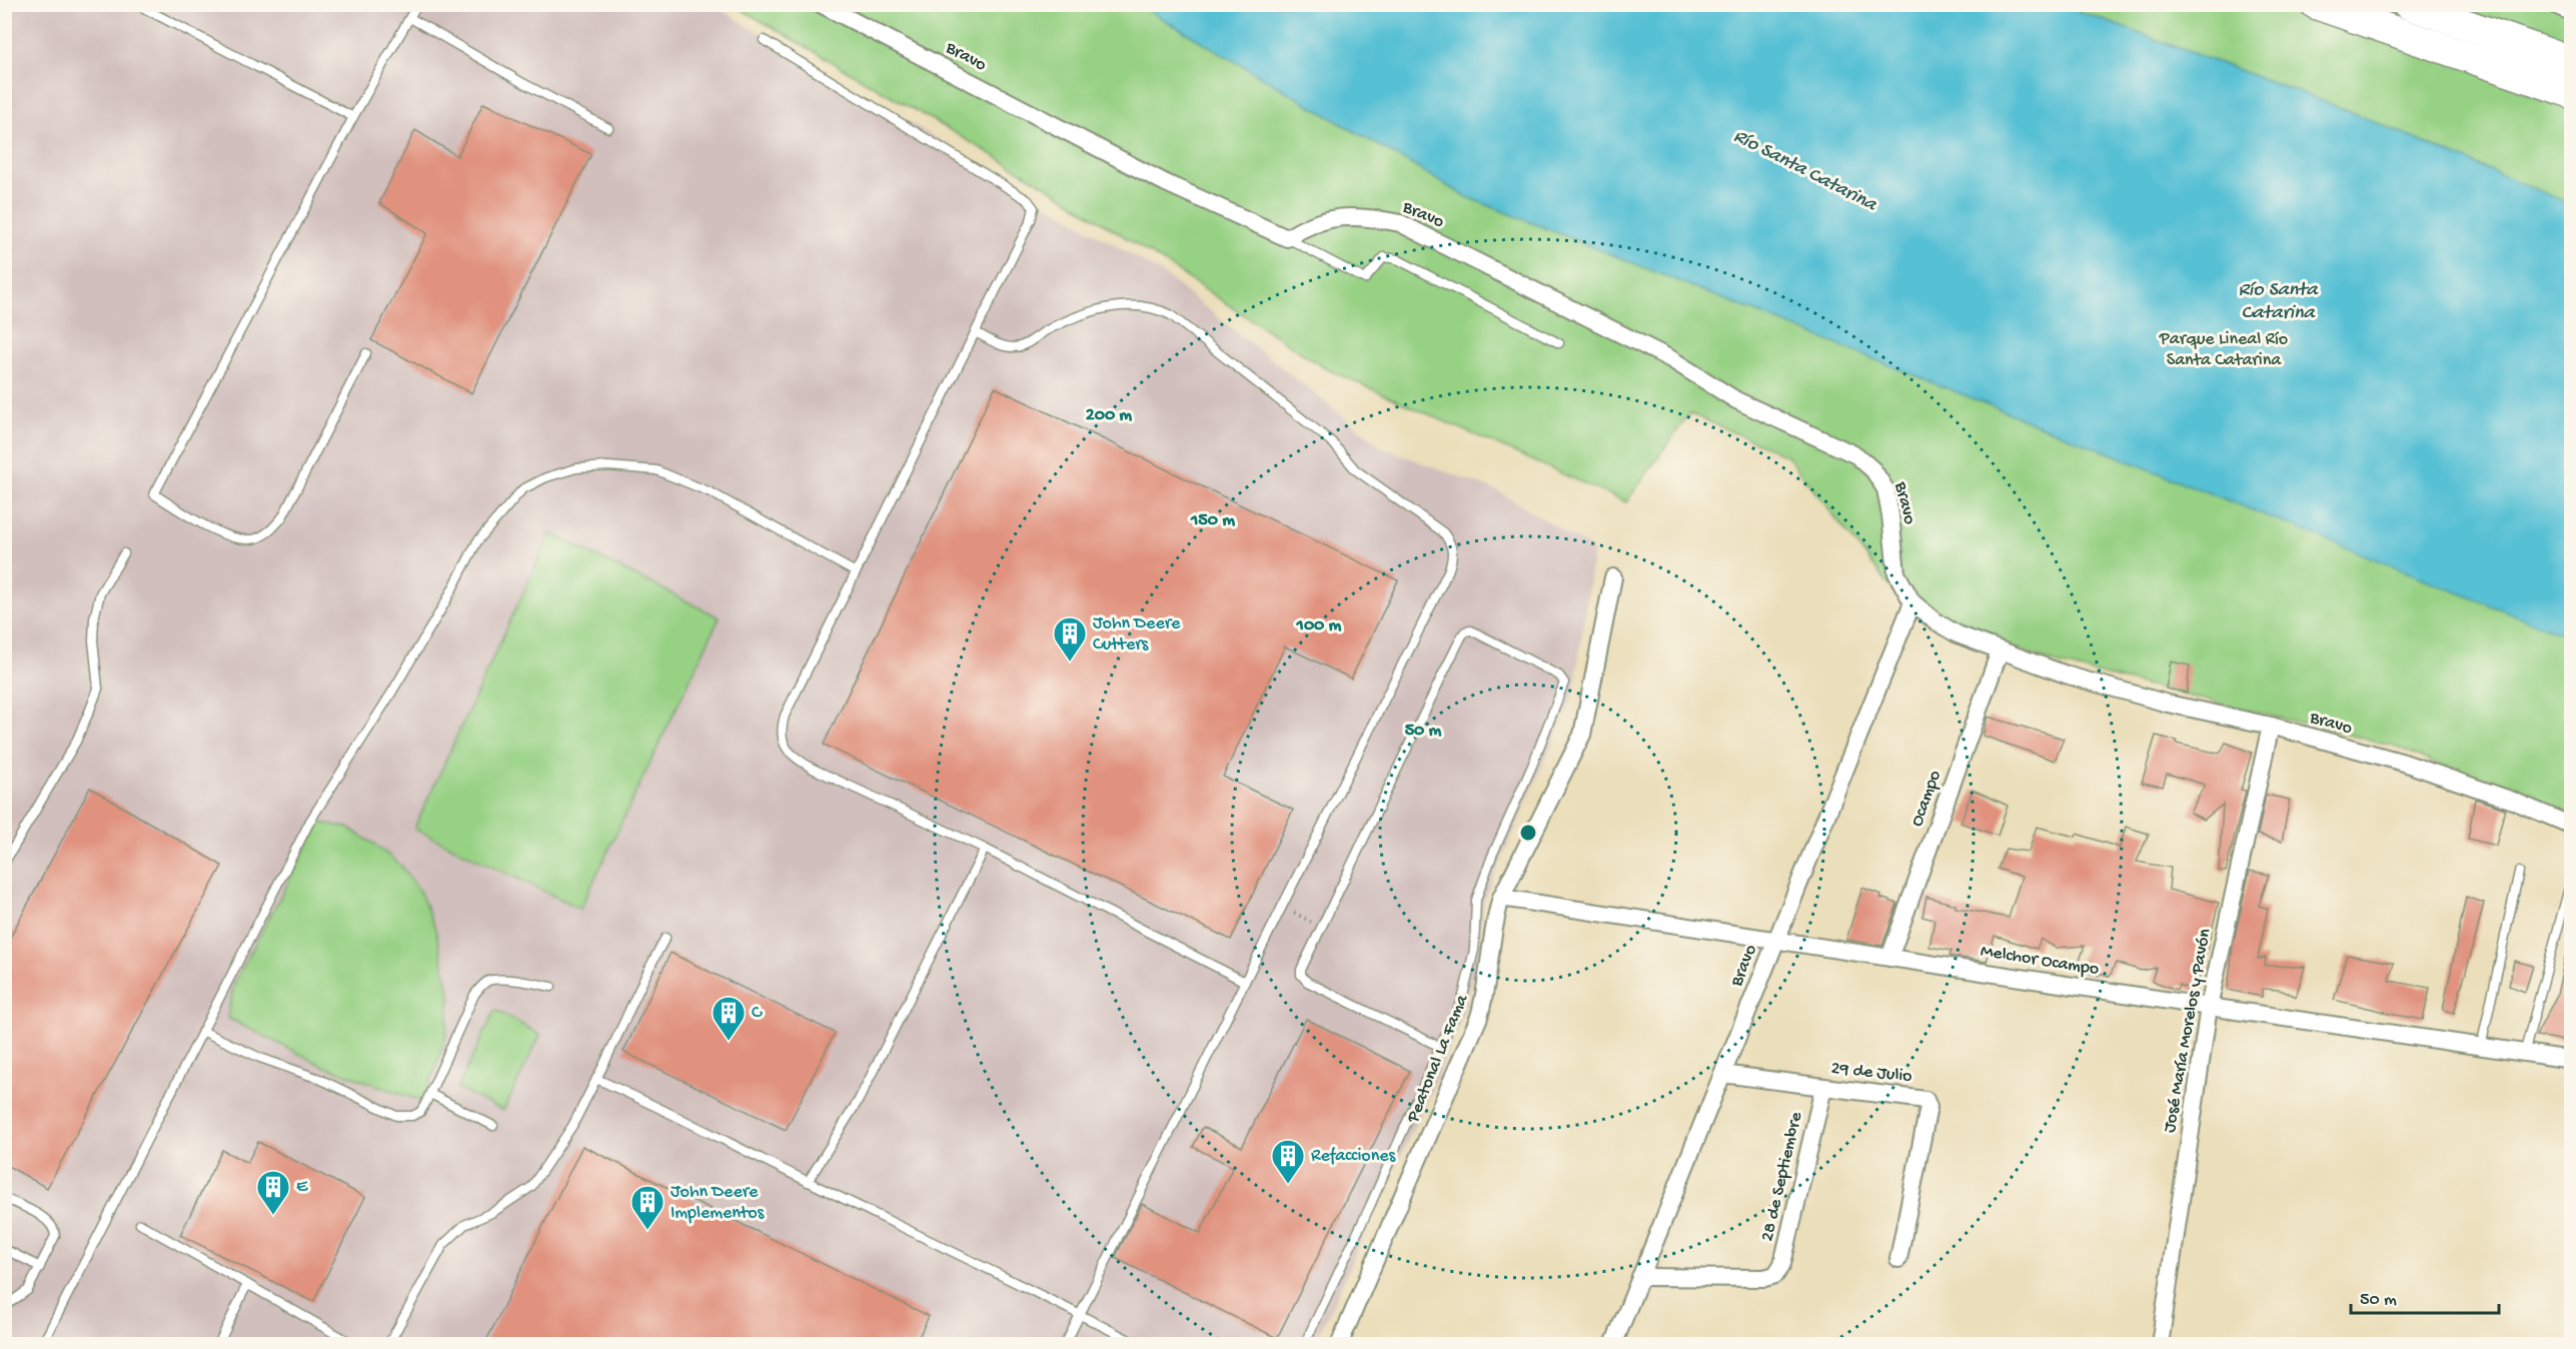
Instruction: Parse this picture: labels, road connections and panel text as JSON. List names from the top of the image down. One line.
{"streets":{"street":["Bravo","Ocampo","Melchor Ocampo","José María Morelos y Pavón","Peatonal La Fama","29 de Julio","28 de Septiembre"]},"crossings":[["Bravo","Ocampo"],["Bravo","Melchor Ocampo"],["Bravo","José María Morelos y Pavón"],["Bravo","29 de Julio"],["Bravo","28 de Septiembre"],["Ocampo","Melchor Ocampo"],["Melchor Ocampo","José María Morelos y Pavón"],["Melchor Ocampo","Peatonal La Fama"],["29 de Julio","28 de Septiembre"]],"water":["Río Santa Catarina"],"parks":["Parque Lineal Río Santa Catarina"],"places":{"building":["John Deere Cutters","C","Refacciones","E","John Deere Implementos"]},"scale_bar":"50 m","rings":["200 m","150 m","100 m","50 m"]}
